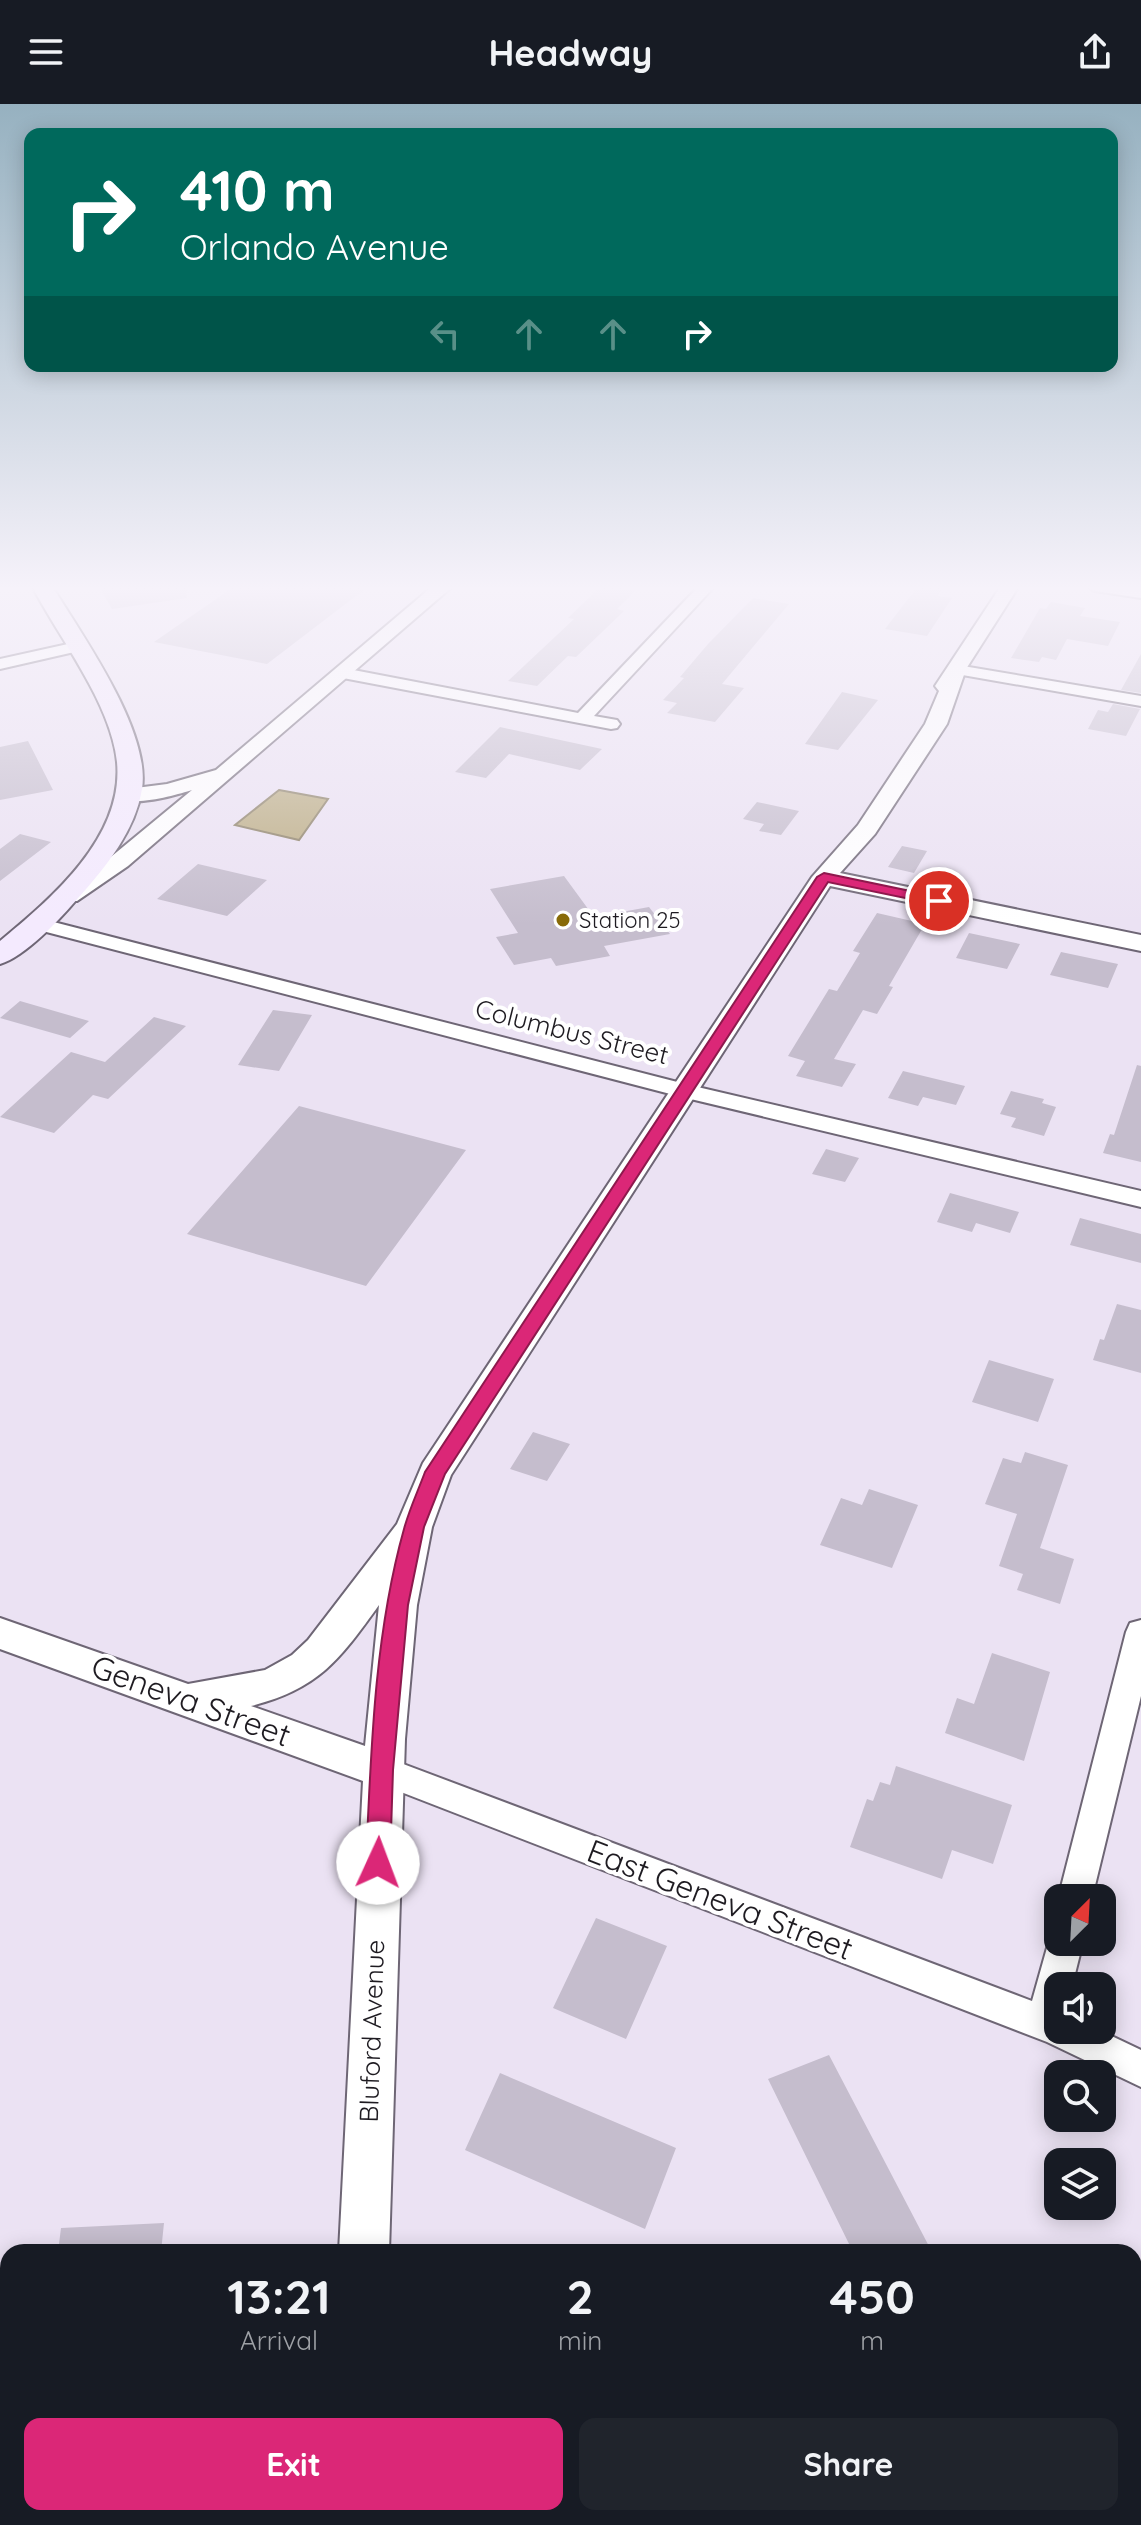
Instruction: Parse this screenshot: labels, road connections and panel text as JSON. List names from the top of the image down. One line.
{"streets":{"street":["Columbus Street","Geneva Street","East Geneva Street","Bluford Avenue"]},"crossings":[["Columbus Street","Bluford Avenue"],["Geneva Street","East Geneva Street"],["Geneva Street","Bluford Avenue"],["East Geneva Street","Bluford Avenue"]],"places":["Station 25"],"north":"top right","page":{"header":"Headway","turn":["410 m","Orlando Avenue"],"eta":["13:21","Arrival","2","min","450","m"],"buttons":["Exit","Share"]}}
